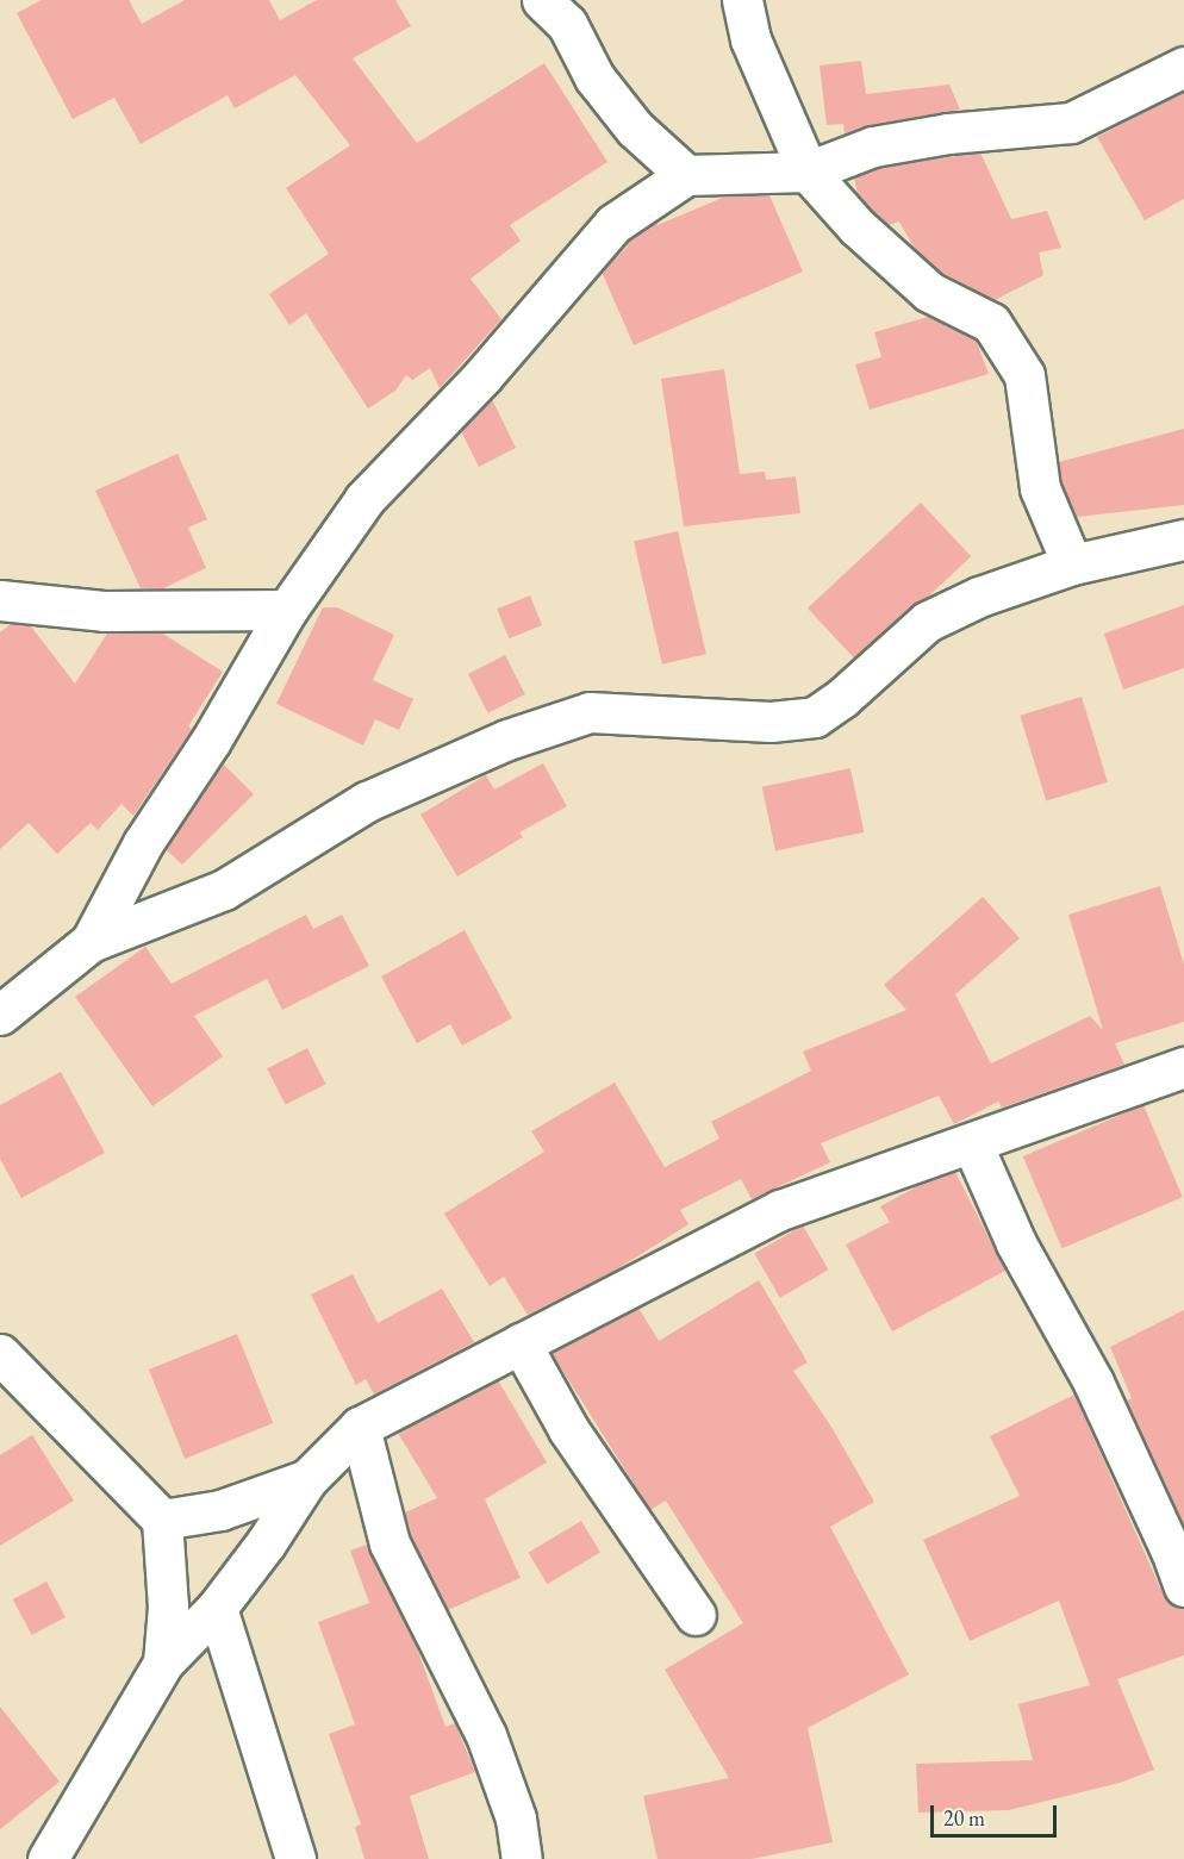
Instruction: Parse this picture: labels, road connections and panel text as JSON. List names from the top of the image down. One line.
{"scale_bar":"20 m"}
